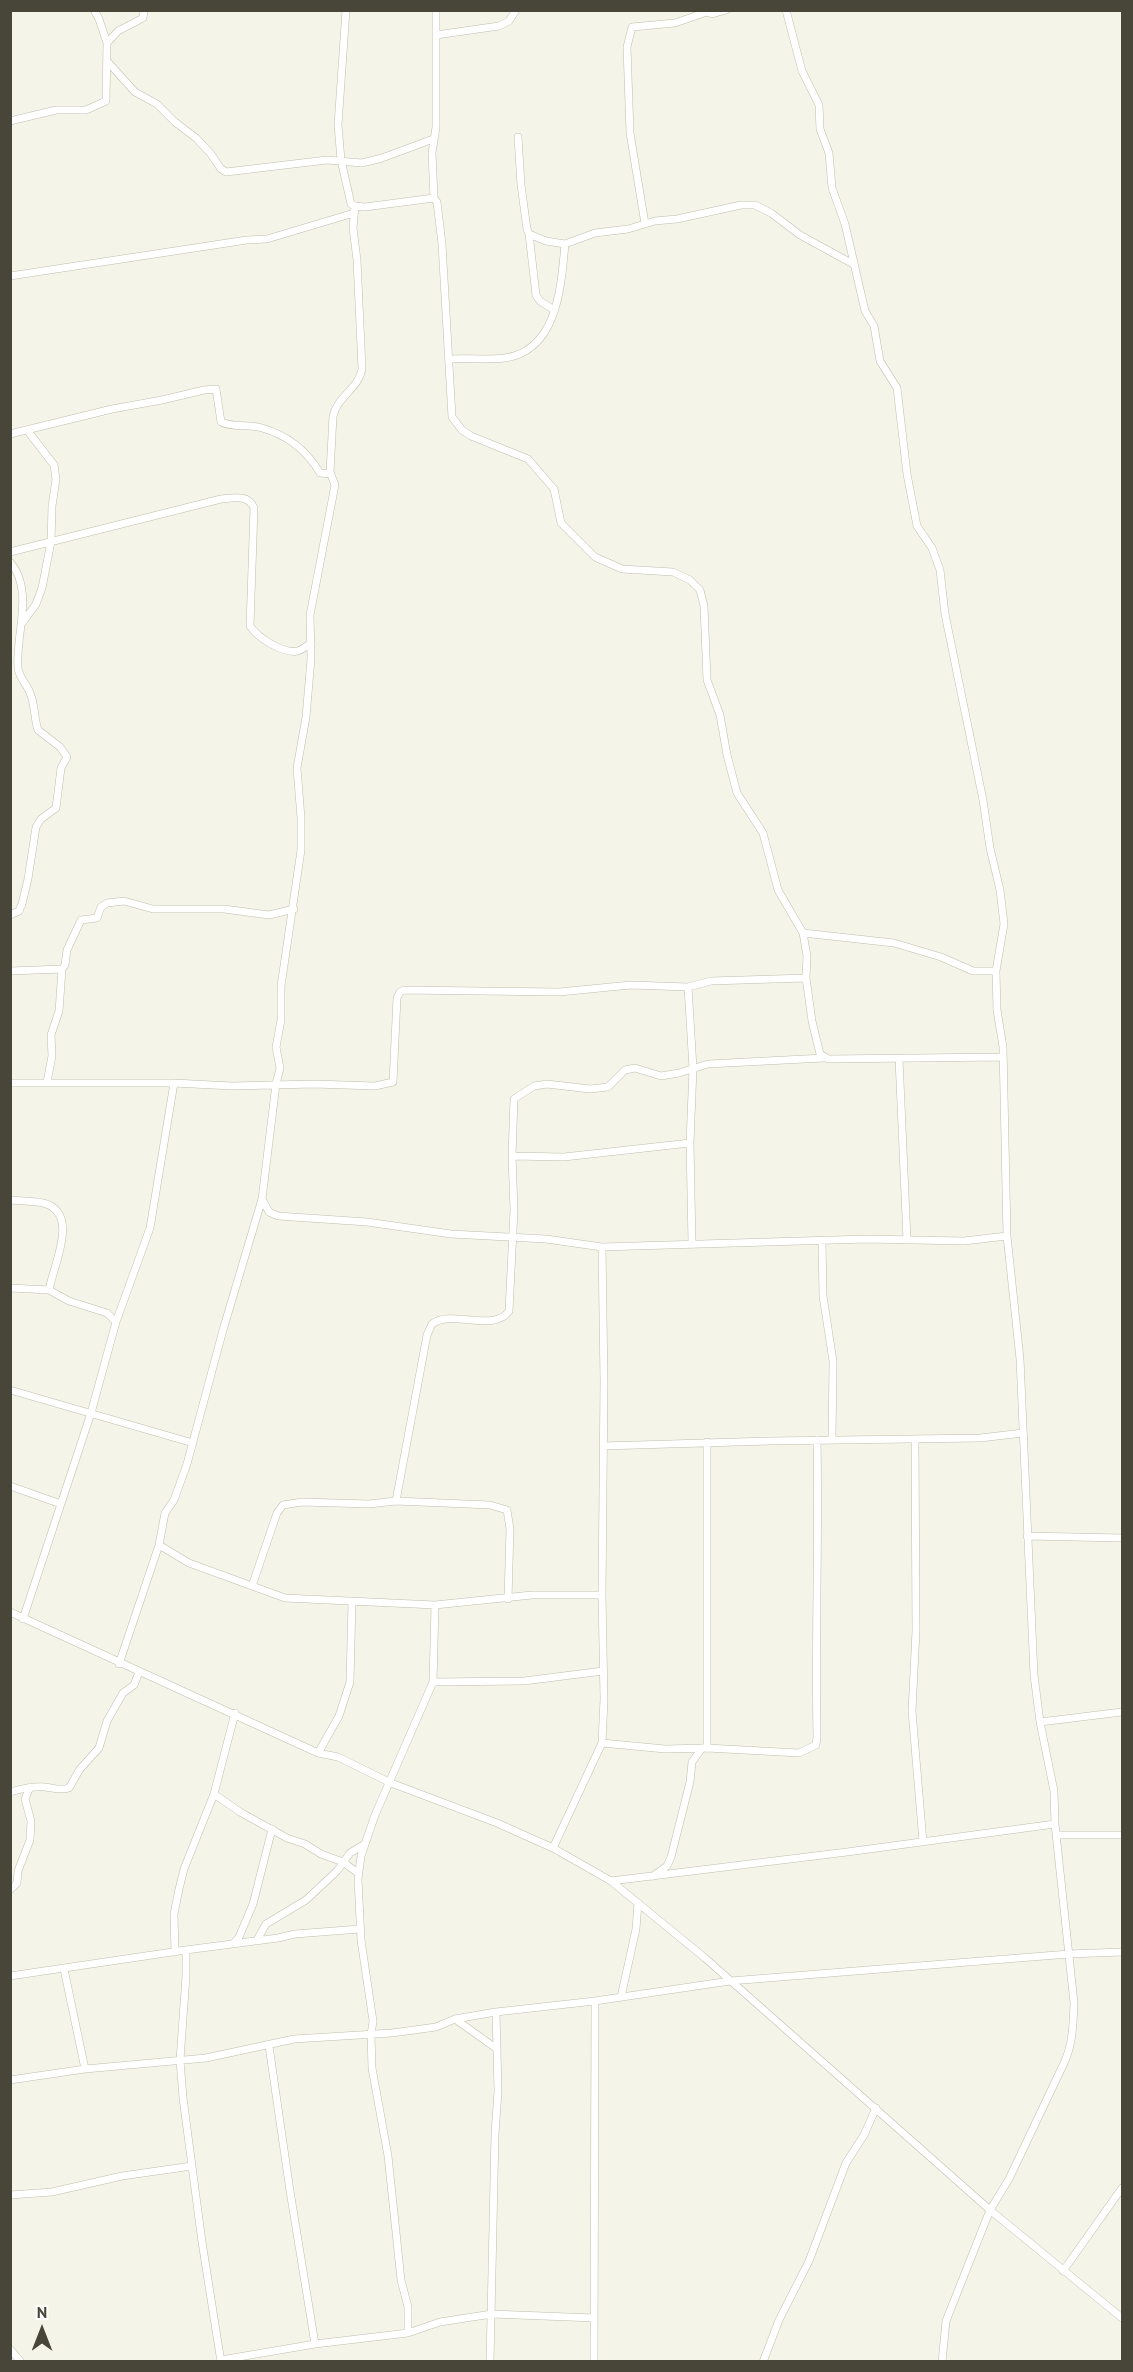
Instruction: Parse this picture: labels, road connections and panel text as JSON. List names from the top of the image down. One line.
{"north":"top"}
